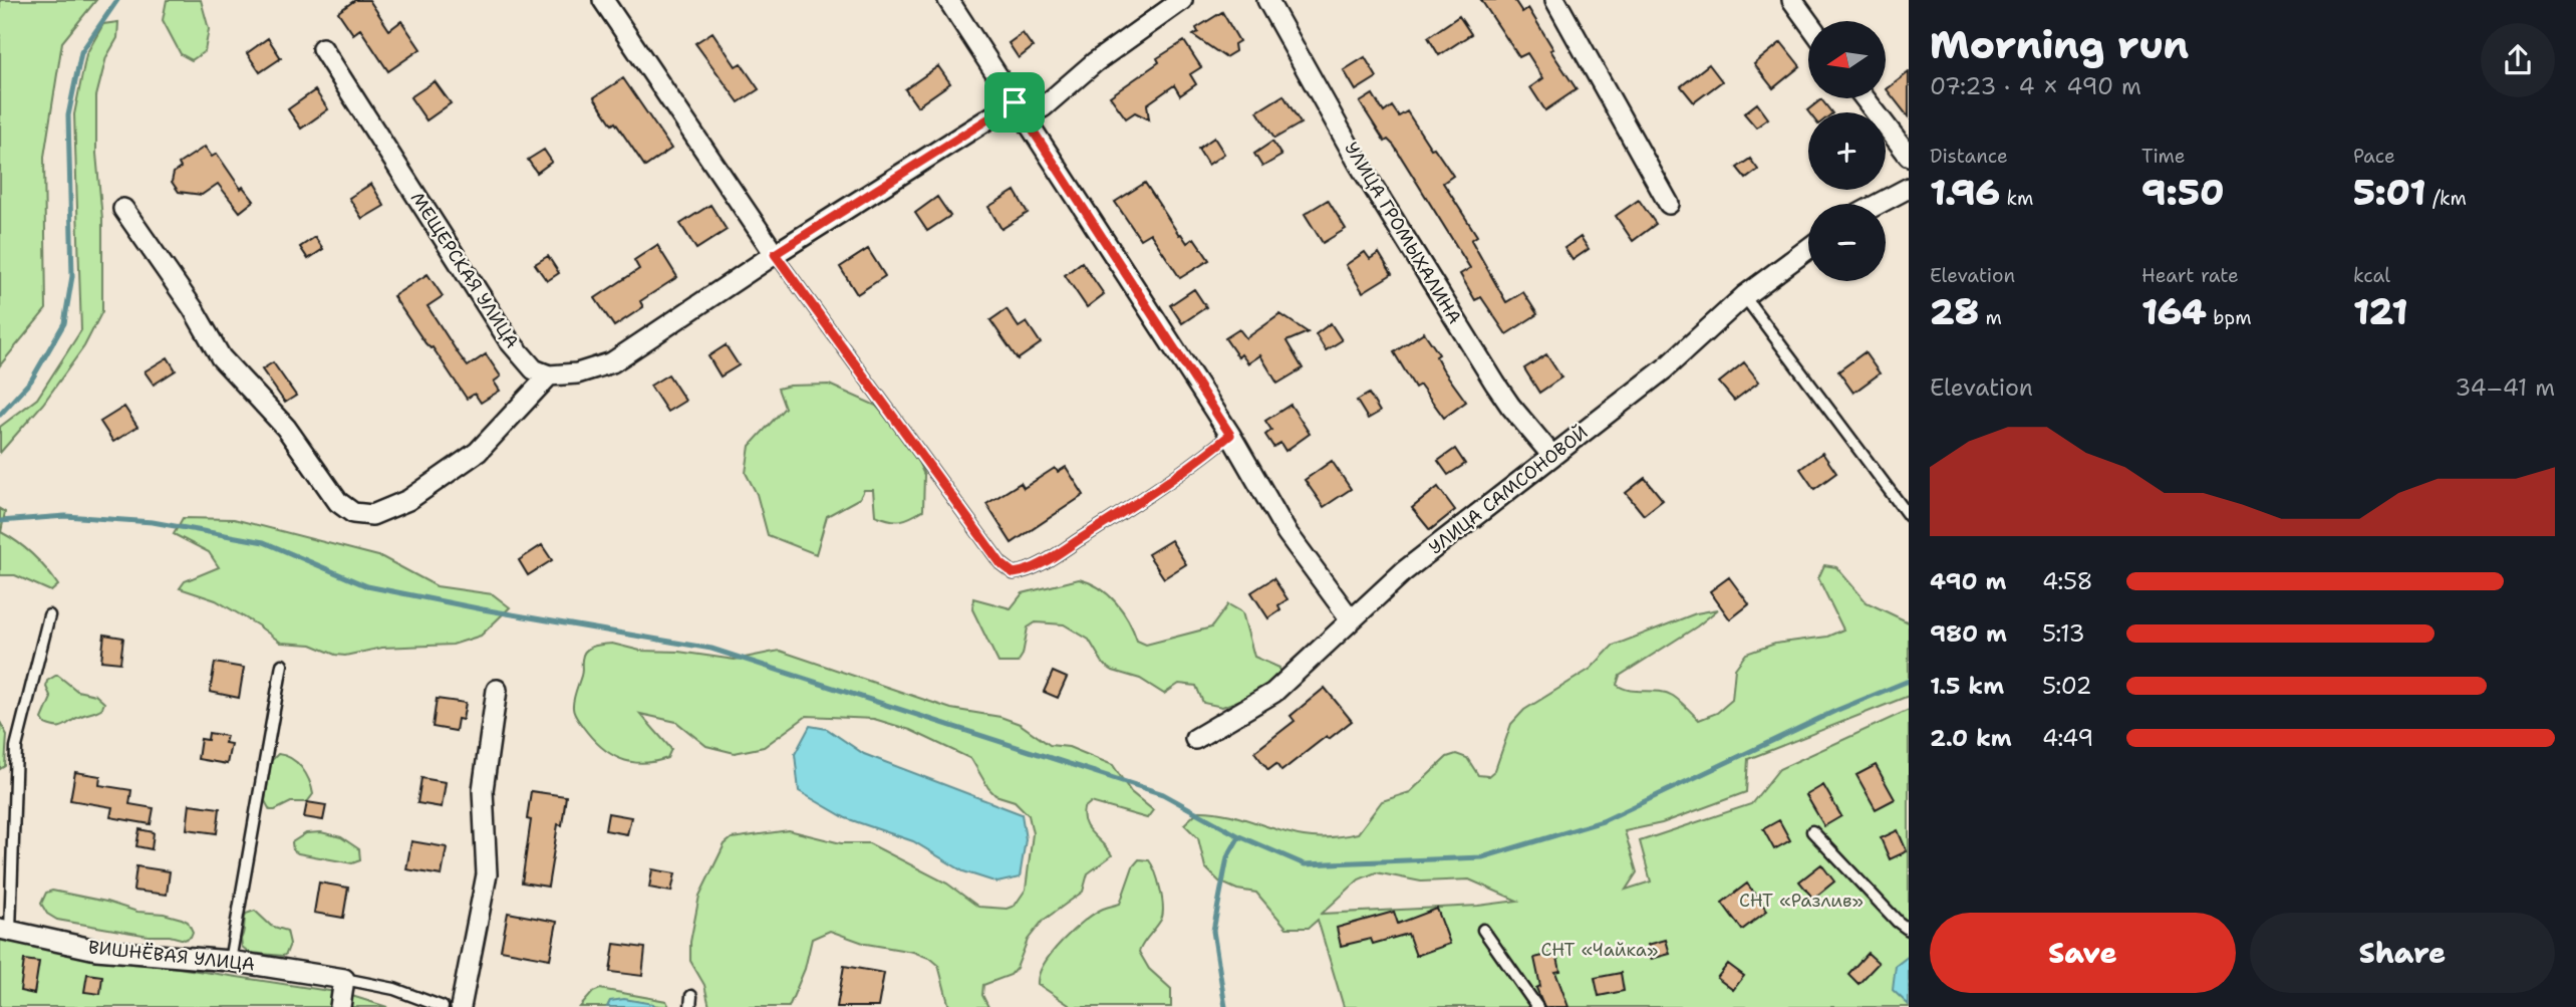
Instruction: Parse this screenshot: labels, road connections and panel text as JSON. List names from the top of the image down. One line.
{"streets":{"street":["УЛИЦА ГРОМЫХАЛИНА","МЕЩЕРСКАЯ УЛИЦА","УЛИЦА САМСОНОВОЙ","ВИШНЁВАЯ УЛИЦА"]},"crossings":[["УЛИЦА ГРОМЫХАЛИНА","УЛИЦА САМСОНОВОЙ"]],"parks":["СНТ «Разлив»","СНТ «Чайка»"],"north":"left","page":{"heading":["Morning run","07:23 · 4 × 490 m"],"map_buttons":["+","−"],"stats":[["Distance","1.96 km"],["Time","9:50"],["Pace","5:01 /km"],["Elevation","28 m"],["Heart rate","164 bpm"],["kcal","121"]],"chart":["Elevation","34–41 m"],"list":[{"name":"490 m","note":"4:58"},{"name":"980 m","note":"5:13"},{"name":"1.5 km","note":"5:02"},{"name":"2.0 km","note":"4:49"}],"buttons":["Save","Share"]}}
